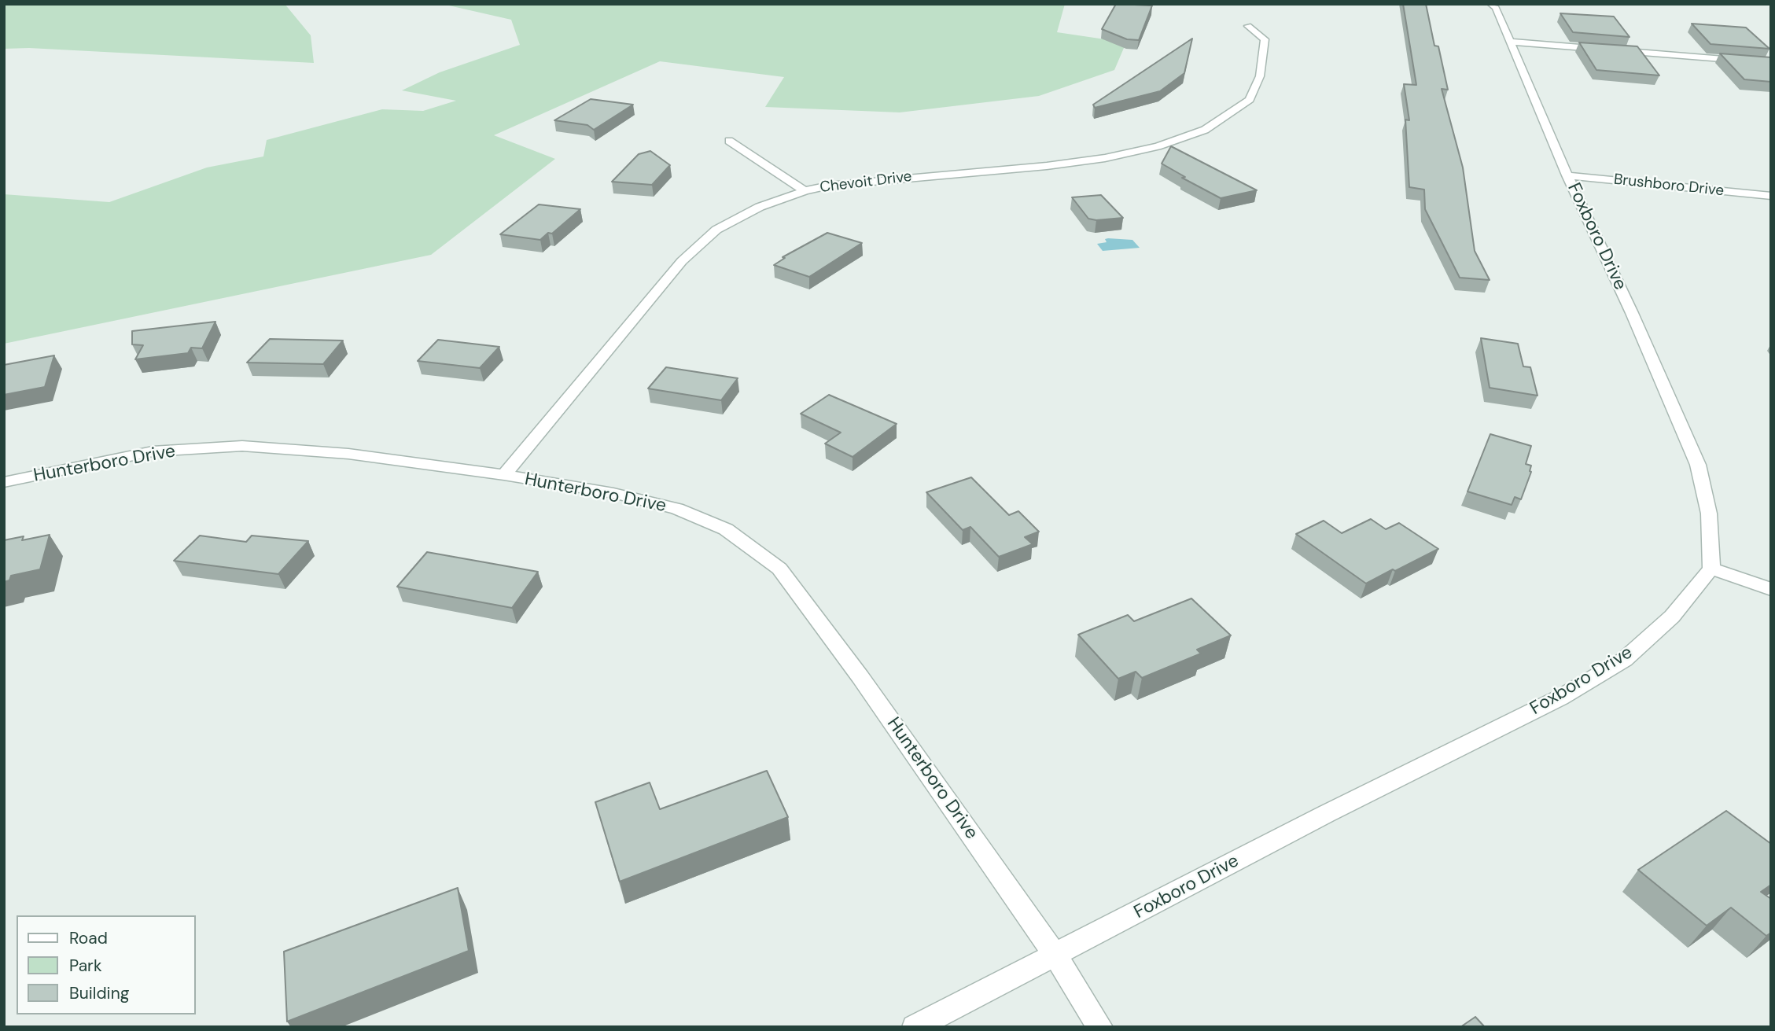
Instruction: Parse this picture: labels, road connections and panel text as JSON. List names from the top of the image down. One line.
{"streets":{"street":["Chevoit Drive","Brushboro Drive","Foxboro Drive","Hunterboro Drive"]},"crossings":[["Chevoit Drive","Hunterboro Drive"],["Brushboro Drive","Foxboro Drive"],["Foxboro Drive","Hunterboro Drive"]],"legend":["Road","Park","Building"]}
